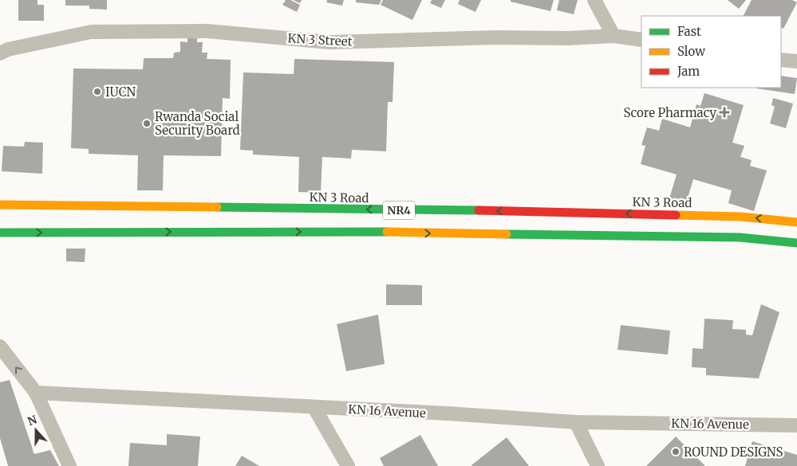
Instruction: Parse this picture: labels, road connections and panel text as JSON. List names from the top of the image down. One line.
{"streets":{"highway":["KN 3 Road","NR4"],"street":["KN 3 Street","KN 16 Avenue"]},"places":{"other":["IUCN","Rwanda Social Security Board","ROUND DESIGNS"],"health":["Score Pharmacy"]},"legend":["Fast","Slow","Jam"],"north":"top"}
